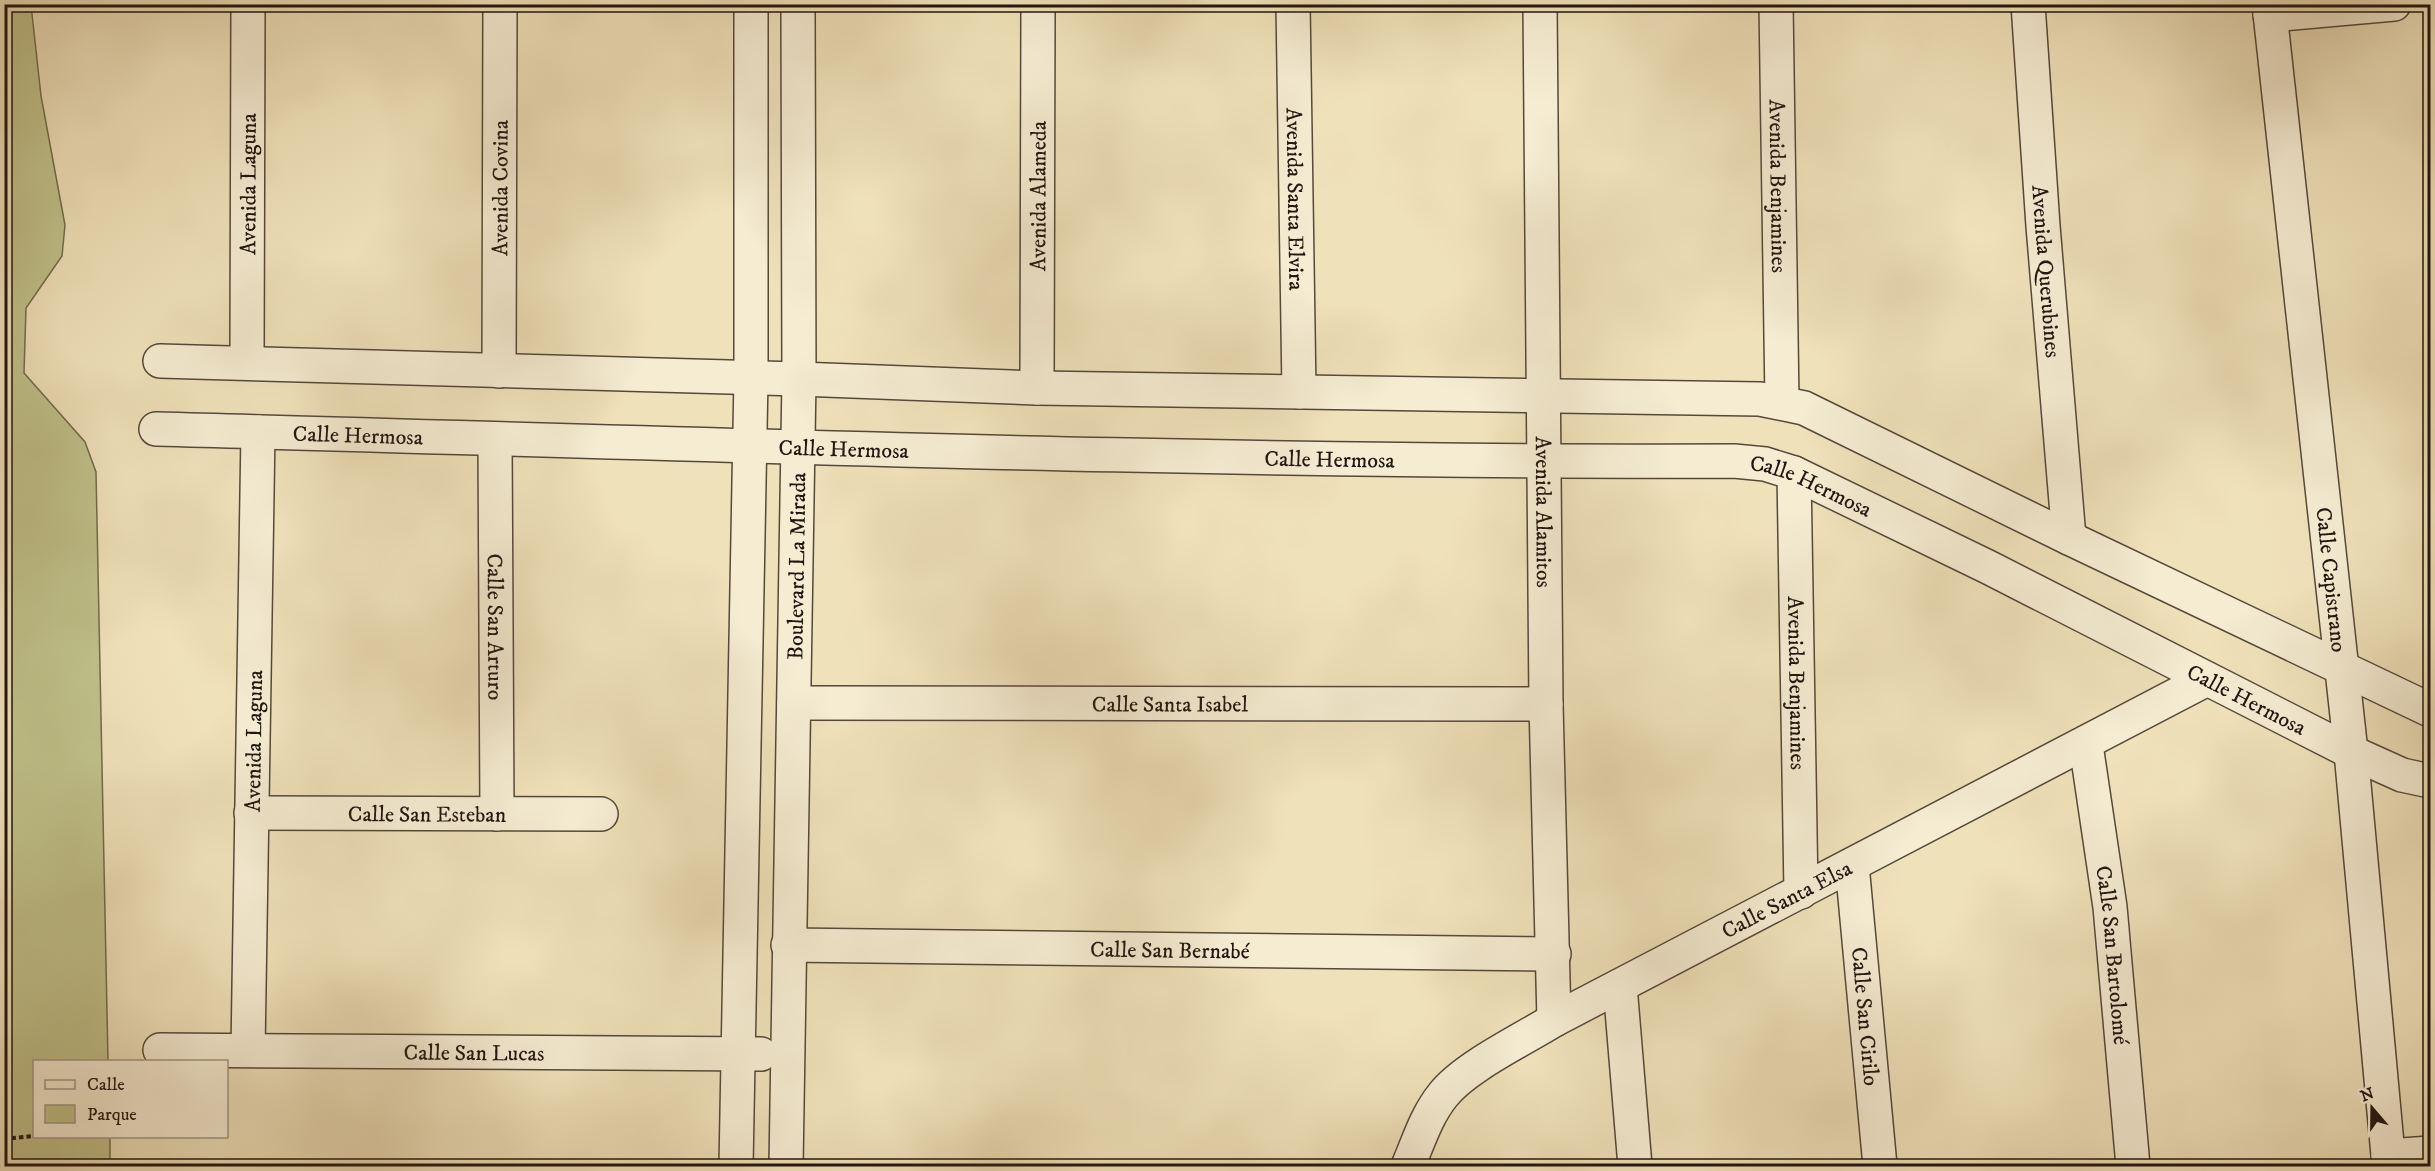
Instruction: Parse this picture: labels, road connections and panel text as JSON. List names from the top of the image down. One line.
{"streets":{"street":["Avenida Laguna","Avenida Benjamines","Avenida Covina","Avenida Alameda","Avenida Santa Elvira","Avenida Querubines","Calle Hermosa","Avenida Alamitos","Boulevard La Mirada","Calle Capistrano","Calle San Arturo","Calle Santa Isabel","Calle San Esteban","Calle Santa Elsa","Calle San Bernabé","Calle San Bartolomé","Calle San Cirilo","Calle San Lucas"]},"crossings":[["Avenida Laguna","Calle Hermosa"],["Avenida Laguna","Calle San Esteban"],["Avenida Laguna","Calle San Lucas"],["Avenida Benjamines","Calle Hermosa"],["Avenida Benjamines","Calle Santa Elsa"],["Calle Hermosa","Avenida Alamitos"],["Calle Hermosa","Boulevard La Mirada"],["Calle Hermosa","Calle Capistrano"],["Calle Hermosa","Calle San Arturo"],["Calle Hermosa","Calle Santa Elsa"],["Avenida Alamitos","Calle Santa Isabel"],["Avenida Alamitos","Calle Santa Elsa"],["Avenida Alamitos","Calle San Bernabé"],["Boulevard La Mirada","Calle Santa Isabel"],["Boulevard La Mirada","Calle San Bernabé"],["Boulevard La Mirada","Calle San Lucas"],["Calle San Arturo","Calle San Esteban"],["Calle Santa Elsa","Calle San Bartolomé"],["Calle Santa Elsa","Calle San Cirilo"]],"legend":["Calle","Parque"],"north":"top"}
